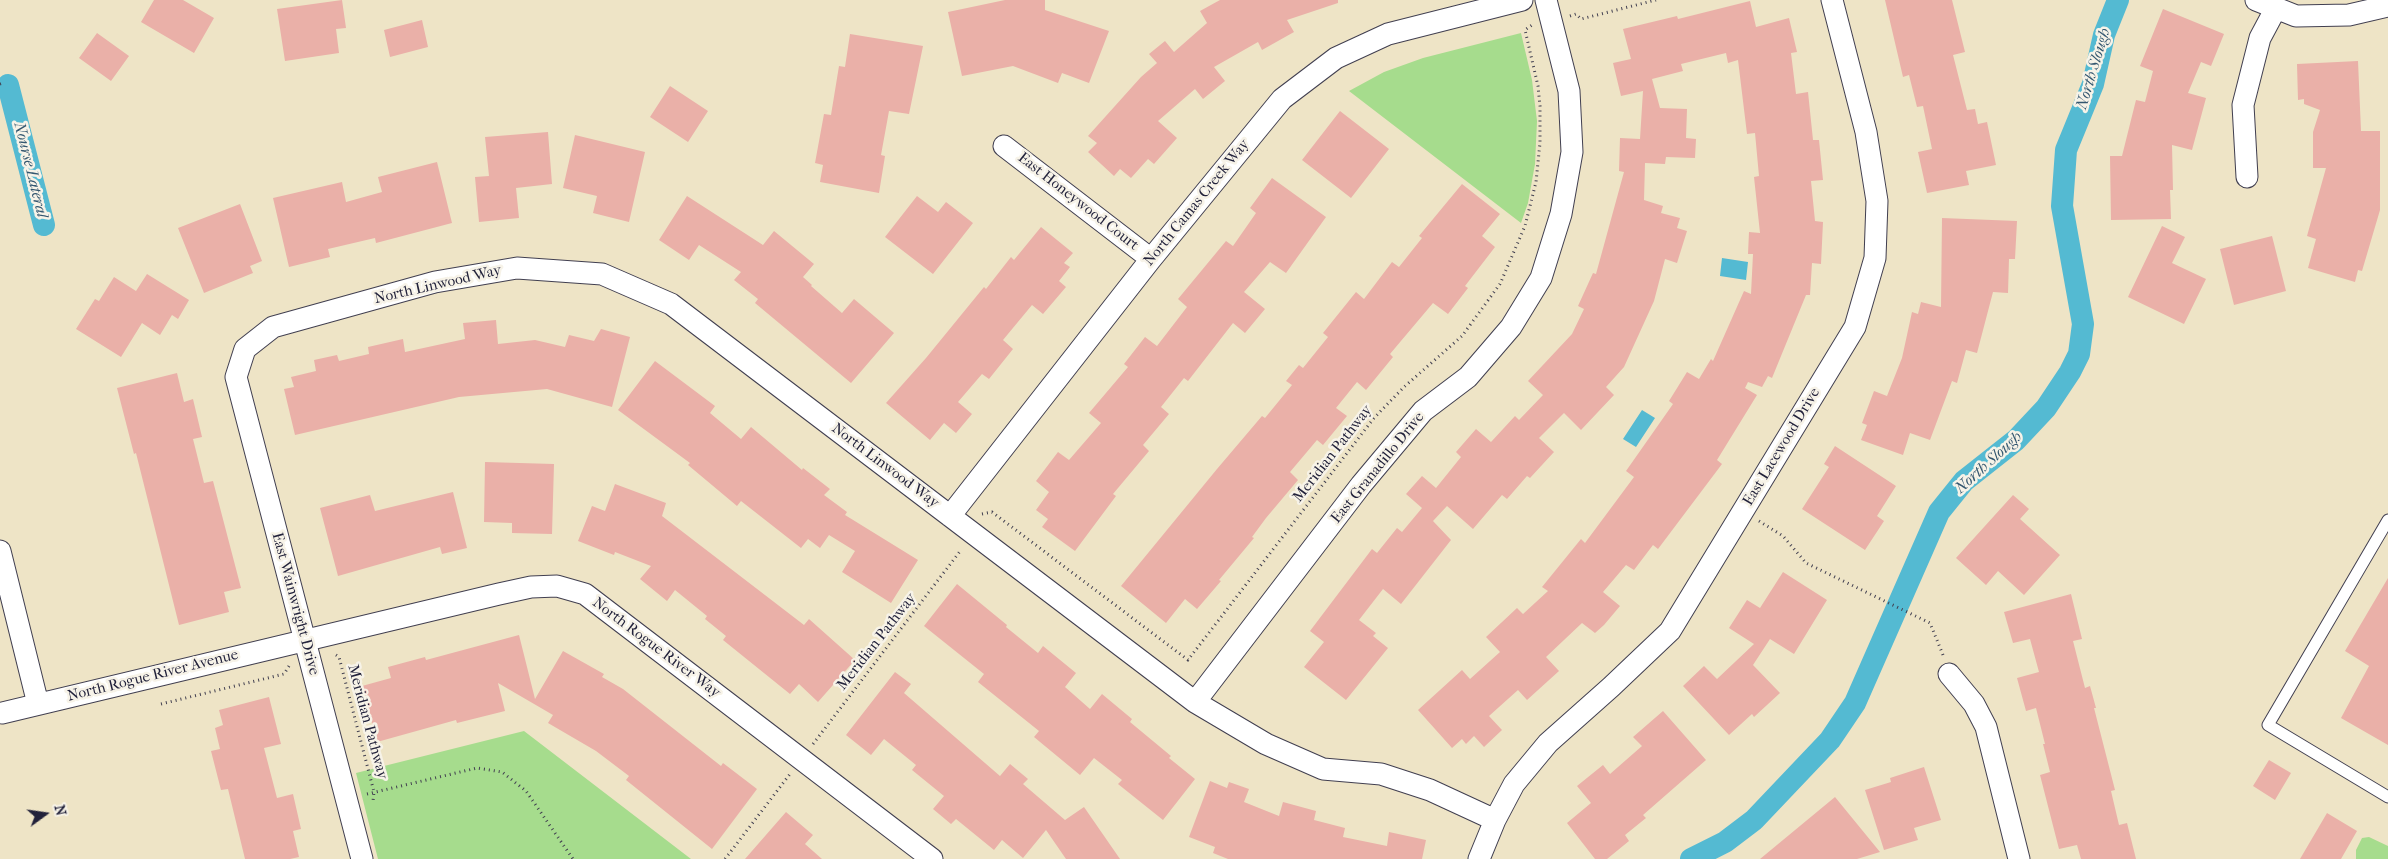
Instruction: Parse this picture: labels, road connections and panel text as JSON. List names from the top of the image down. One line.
{"streets":{"street":["East Honeywood Court","North Camas Creek Way","North Linwood Way","East Lacewood Drive","East Granadillo Drive","East Wainwright Drive","North Rogue River Way","North Rogue River Avenue"],"path":["Meridian Pathway"]},"crossings":[["East Honeywood Court","North Camas Creek Way"],["North Camas Creek Way","North Linwood Way"],["North Linwood Way","East Lacewood Drive"],["North Linwood Way","East Granadillo Drive"],["North Linwood Way","East Wainwright Drive"],["East Wainwright Drive","North Rogue River Way"],["East Wainwright Drive","North Rogue River Avenue"],["North Rogue River Way","North Rogue River Avenue"]],"water":["North Slough","Nourse Lateral"],"north":"right"}
